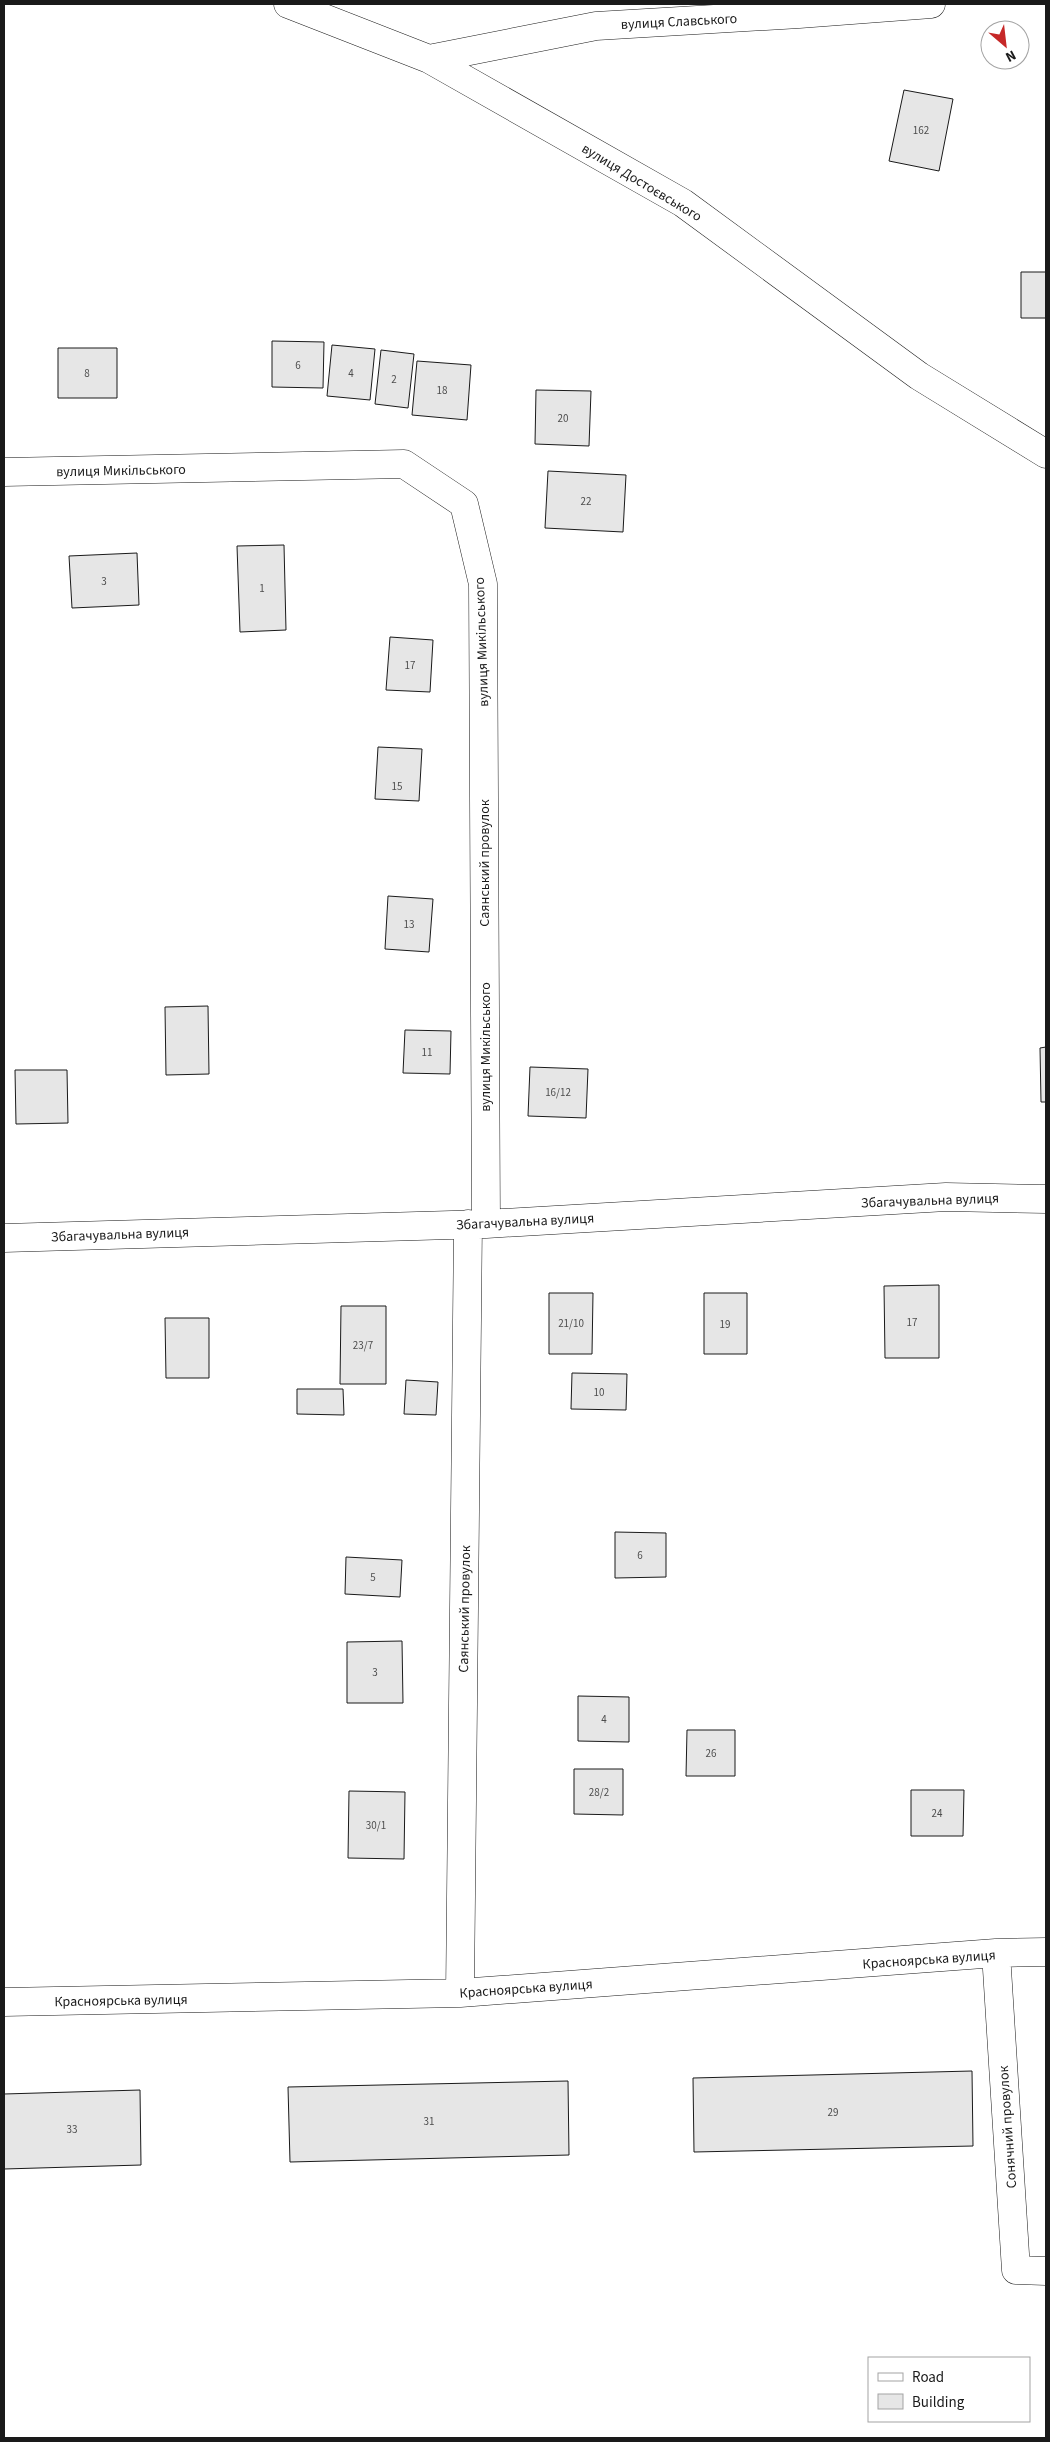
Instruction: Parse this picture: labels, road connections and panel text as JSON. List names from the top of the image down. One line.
{"streets":{"street":["вулиця Славського","вулиця Достоєвського","вулиця Микільського","Саянський провулок","Збагачувальна вулиця","Красноярська вулиця","Сонячний провулок"]},"crossings":[["вулиця Славського","вулиця Достоєвського"],["вулиця Микільського","Саянський провулок"],["вулиця Микільського","Збагачувальна вулиця"],["Саянський провулок","Збагачувальна вулиця"],["Саянський провулок","Красноярська вулиця"],["Красноярська вулиця","Сонячний провулок"]],"house_numbers":["162","6","8","4","2","18","20","22","3","1","17","15","13","11","16/12","17","21/10","19","23/7","10","6","5","3","4","26","28/2","24","30/1","29","31","33"],"legend":["Road","Building"],"north":"bottom right"}
